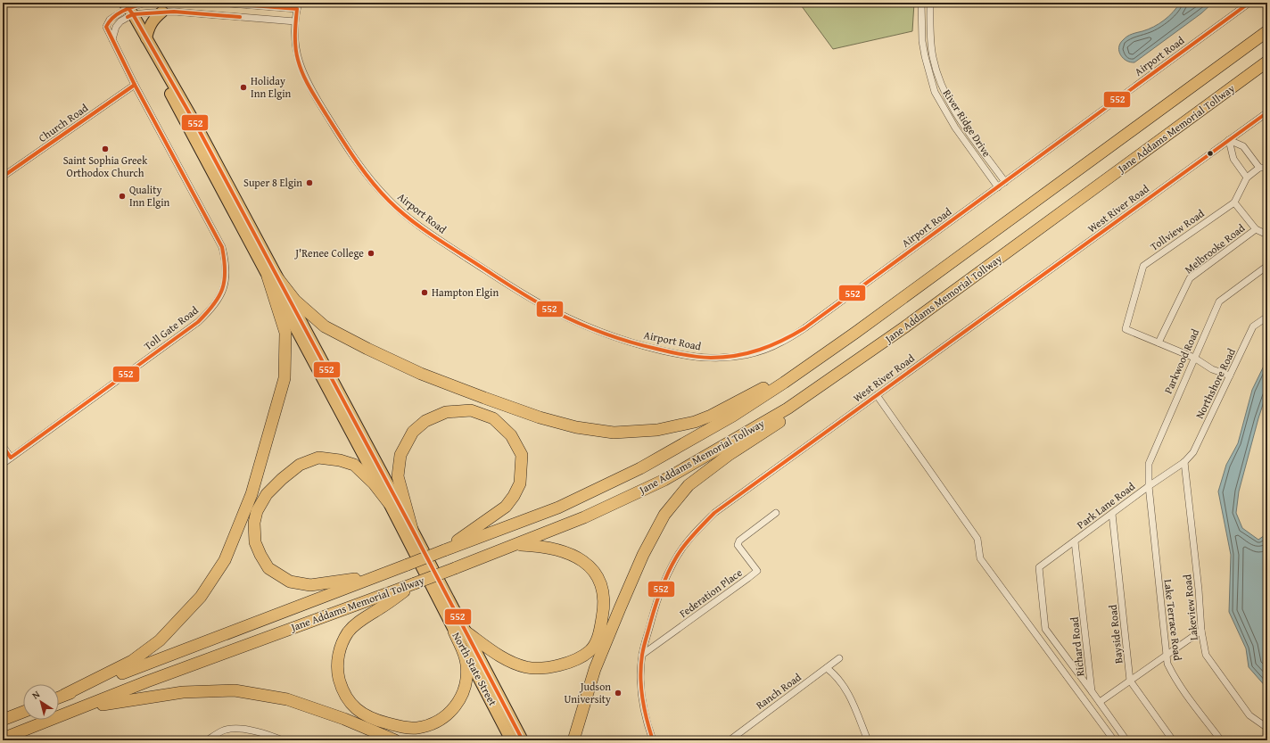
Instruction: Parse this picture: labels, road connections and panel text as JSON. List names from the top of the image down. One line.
{"streets":{"highway":["Jane Addams Memorial Tollway"],"main road":["North State Street"],"street":["Airport Road","Church Road","River Ridge Drive","West River Road","Tollview Road","Melbrooke Road","Toll Gate Road","Parkwood Road","Northshore Road","Park Lane Road","Federation Place","Lakeview Road","Lake Terrace Road","Bayside Road","Richard Road","Ranch Road"]},"crossings":[["Airport Road","River Ridge Drive"],["Airport Road","Toll Gate Road"],["Church Road","Toll Gate Road"],["West River Road","Federation Place"],["Tollview Road","Melbrooke Road"],["Toll Gate Road","North State Street"],["Parkwood Road","Park Lane Road"],["Parkwood Road","Lake Terrace Road"],["Northshore Road","Park Lane Road"],["Northshore Road","Lakeview Road"],["Park Lane Road","Lakeview Road"],["Park Lane Road","Lake Terrace Road"],["Park Lane Road","Bayside Road"],["Park Lane Road","Richard Road"]],"places":["Holiday Inn Elgin","Saint Sophia Greek Orthodox Church","Super 8 Elgin","Quality Inn Elgin","J'Renee College","Hampton Elgin","Judson University"],"lines":["transit line 552"],"north":"top left"}
